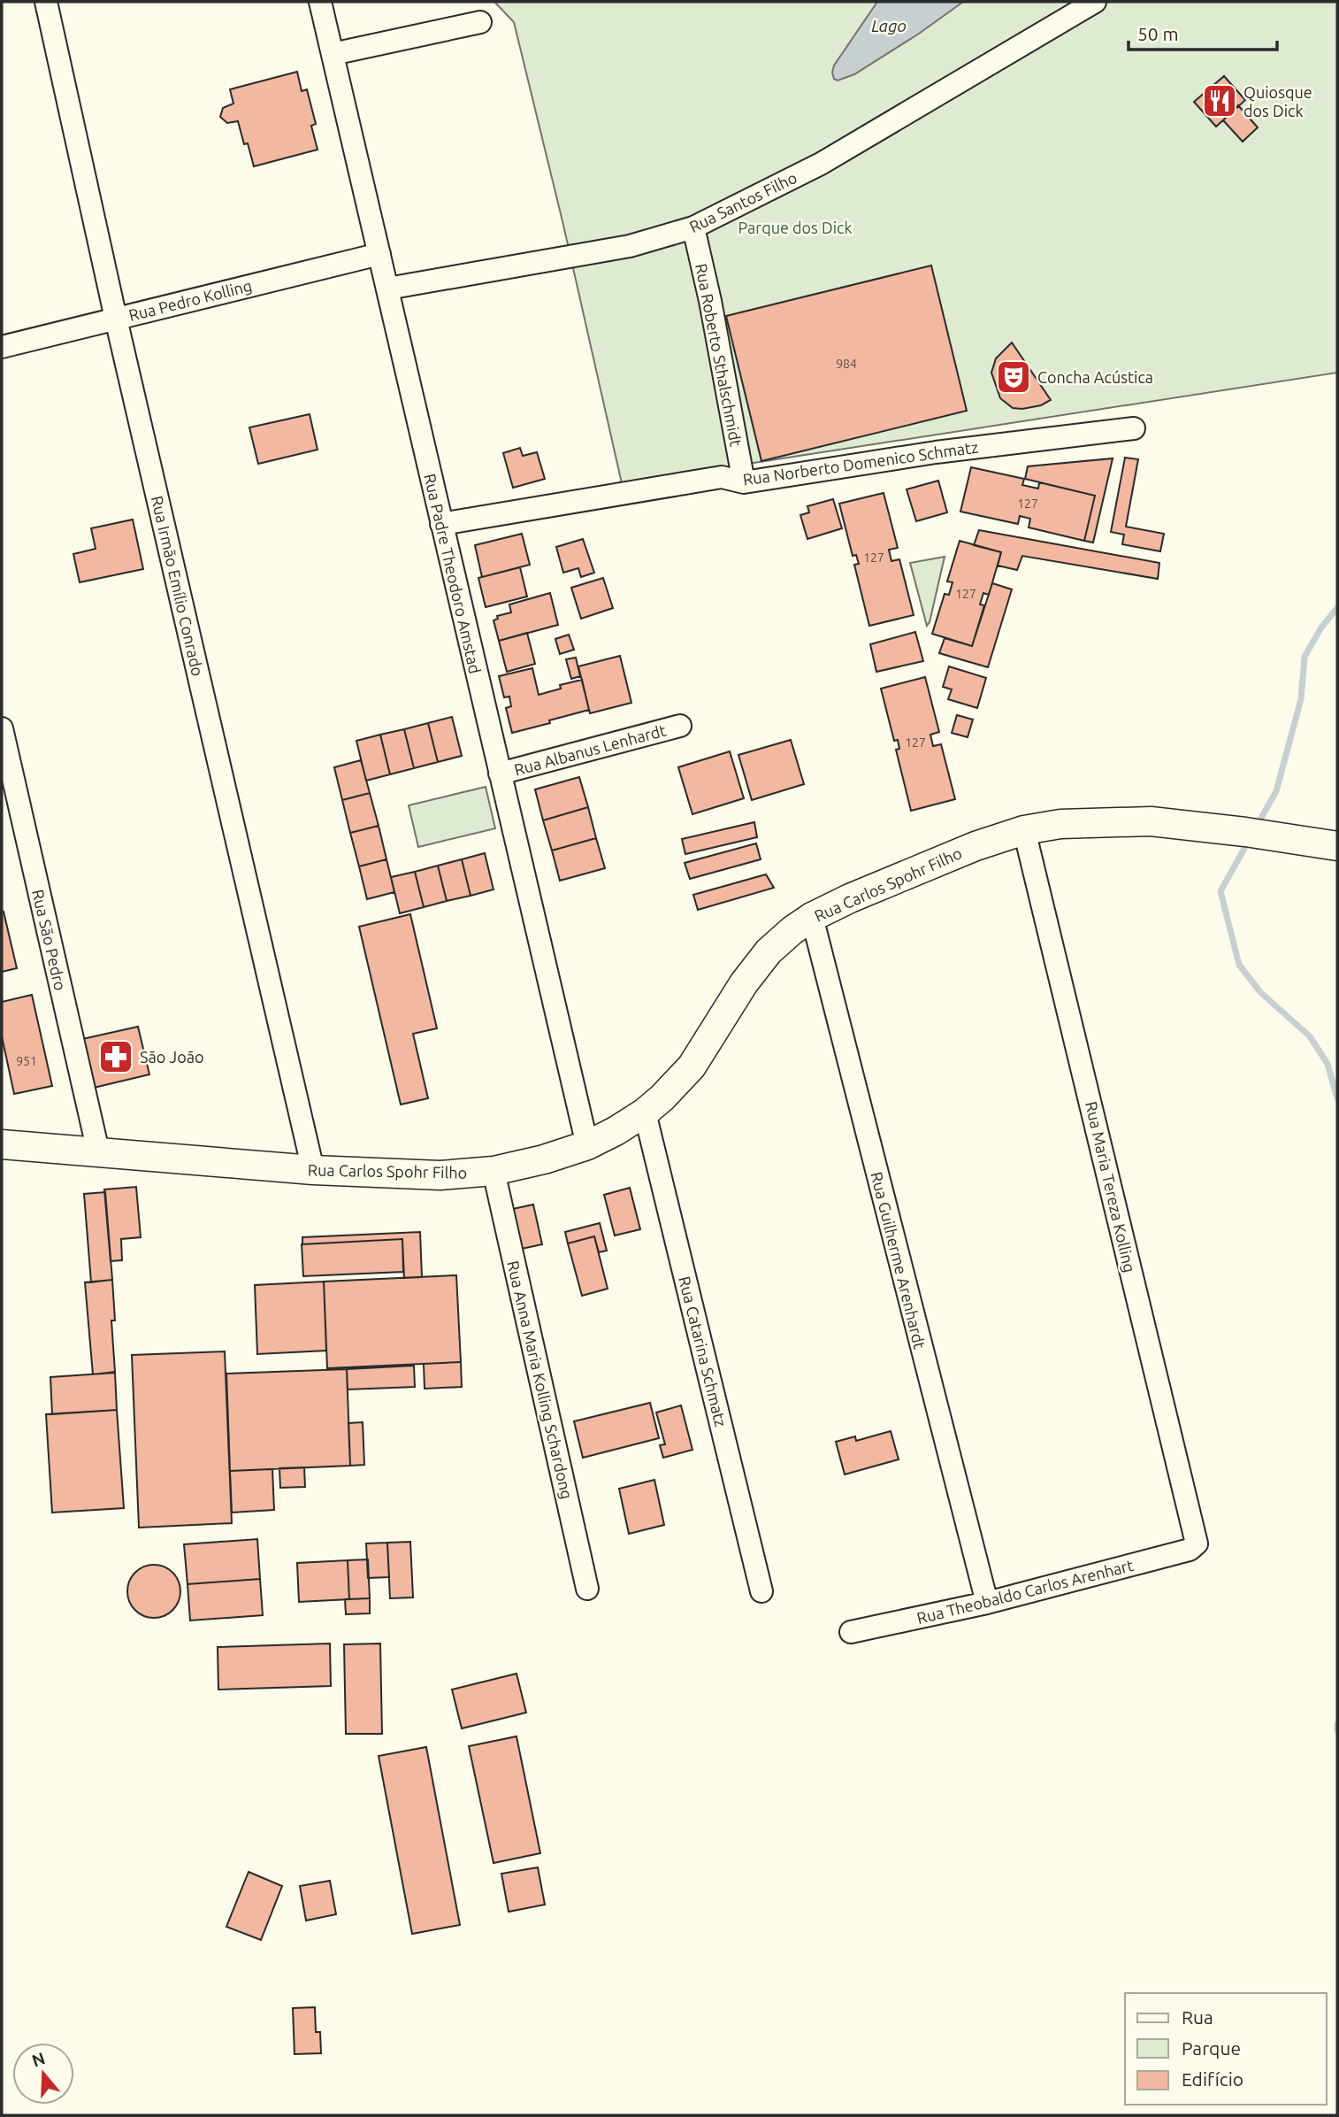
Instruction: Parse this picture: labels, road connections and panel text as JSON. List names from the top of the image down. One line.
{"streets":{"main road":["Rua Carlos Spohr Filho"],"street":["Rua Santos Filho","Rua Pedro Kolling","Rua Roberto Sthalschmidt","Rua Norberto Domenico Schmatz","Rua Padre Theodoro Amstad","Rua Irmão Emílio Conrado","Rua Albanus Lenhardt","Rua São Pedro","Rua Maria Tereza Kolling","Rua Guilherme Arenhardt","Rua Catarina Schmatz","Rua Anna Maria Kolling Schardong","Rua Theobaldo Carlos Arenhart"]},"crossings":[["Rua Santos Filho","Rua Roberto Sthalschmidt"],["Rua Santos Filho","Rua Padre Theodoro Amstad"],["Rua Pedro Kolling","Rua Padre Theodoro Amstad"],["Rua Pedro Kolling","Rua Irmão Emílio Conrado"],["Rua Roberto Sthalschmidt","Rua Norberto Domenico Schmatz"],["Rua Norberto Domenico Schmatz","Rua Padre Theodoro Amstad"],["Rua Padre Theodoro Amstad","Rua Albanus Lenhardt"],["Rua Padre Theodoro Amstad","Rua Carlos Spohr Filho"],["Rua Irmão Emílio Conrado","Rua Carlos Spohr Filho"],["Rua Carlos Spohr Filho","Rua São Pedro"],["Rua Carlos Spohr Filho","Rua Maria Tereza Kolling"],["Rua Carlos Spohr Filho","Rua Guilherme Arenhardt"],["Rua Carlos Spohr Filho","Rua Catarina Schmatz"],["Rua Carlos Spohr Filho","Rua Anna Maria Kolling Schardong"],["Rua Maria Tereza Kolling","Rua Theobaldo Carlos Arenhart"],["Rua Guilherme Arenhardt","Rua Theobaldo Carlos Arenhart"]],"water":["Lago"],"parks":["Parque dos Dick"],"places":{"restaurant":["Quiosque dos Dick"],"theatre":["Concha Acústica"],"pharmacy":["São João"]},"house_numbers":["984","127","127","127","127","951"],"legend":["Rua","Parque","Edifício"],"scale_bar":"50 m","north":"top"}
